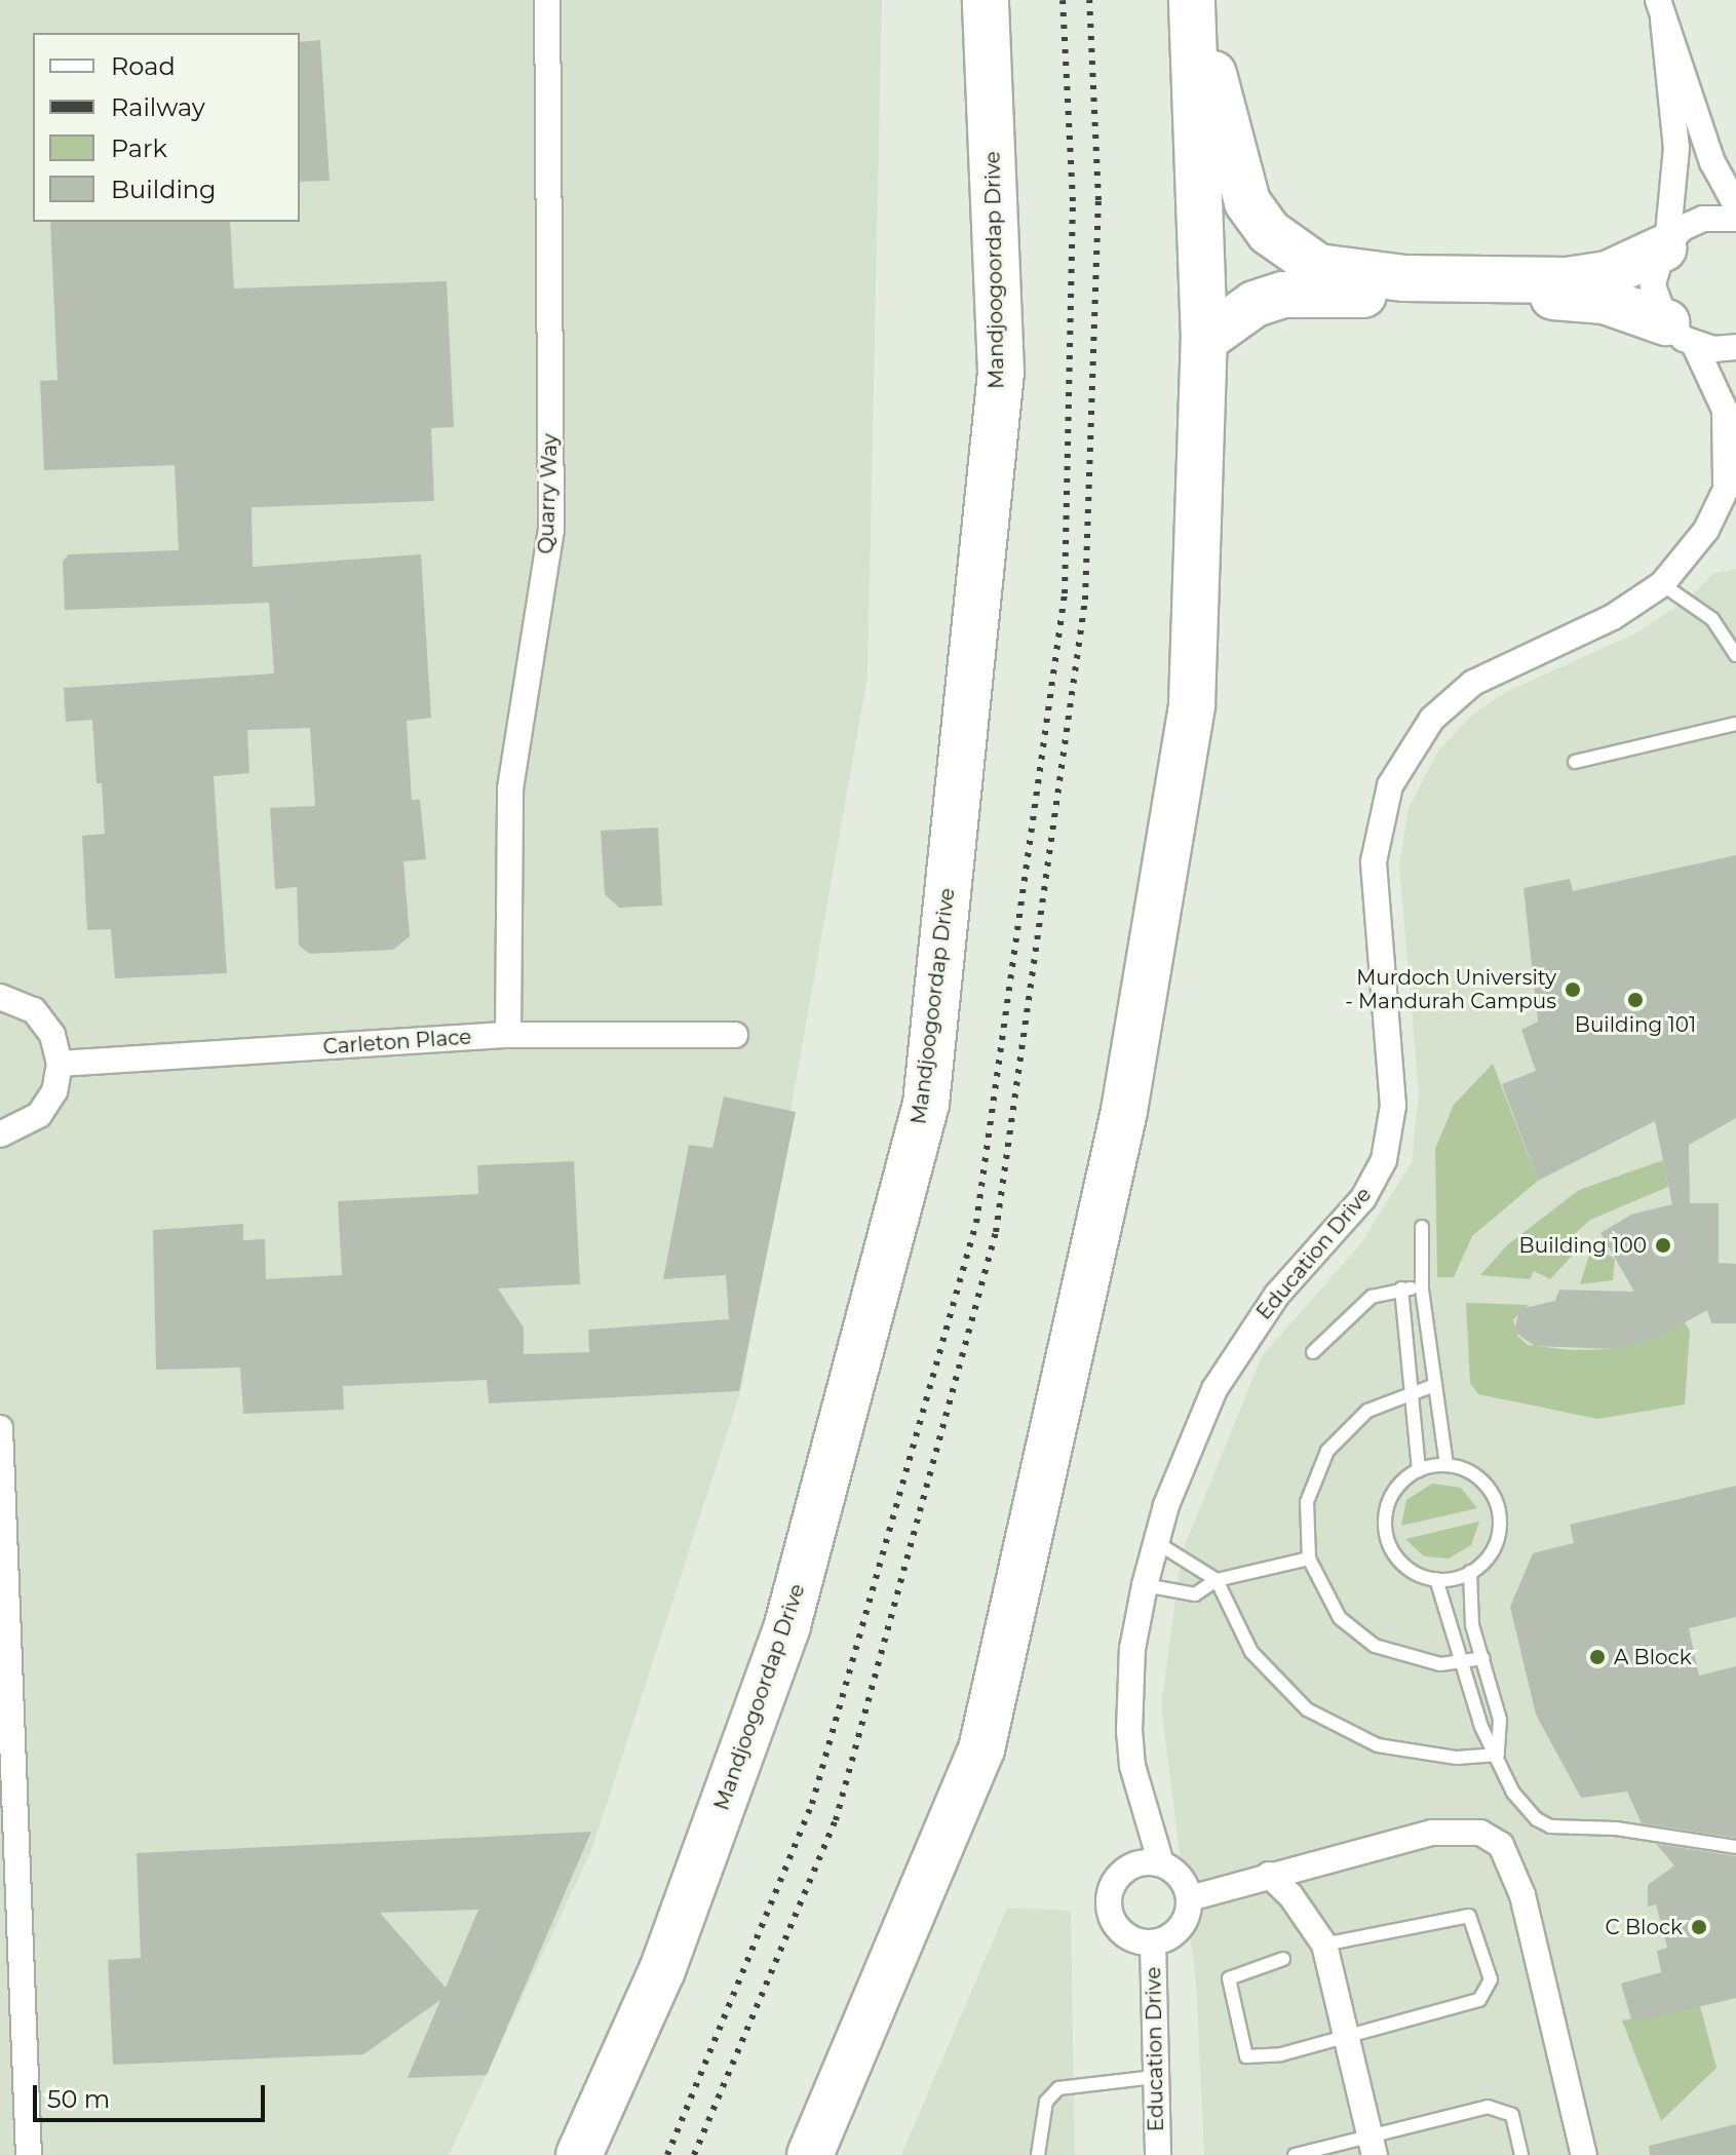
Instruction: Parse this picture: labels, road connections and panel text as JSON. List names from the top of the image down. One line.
{"streets":{"highway":["Mandjoogoordap Drive"],"street":["Quarry Way","Carleton Place","Education Drive"]},"crossings":[["Quarry Way","Carleton Place"]],"places":["Murdoch University - Mandurah Campus","Building 101","Building 100","A Block","C Block"],"legend":["Road","Railway","Park","Building"],"scale_bar":"50 m"}
